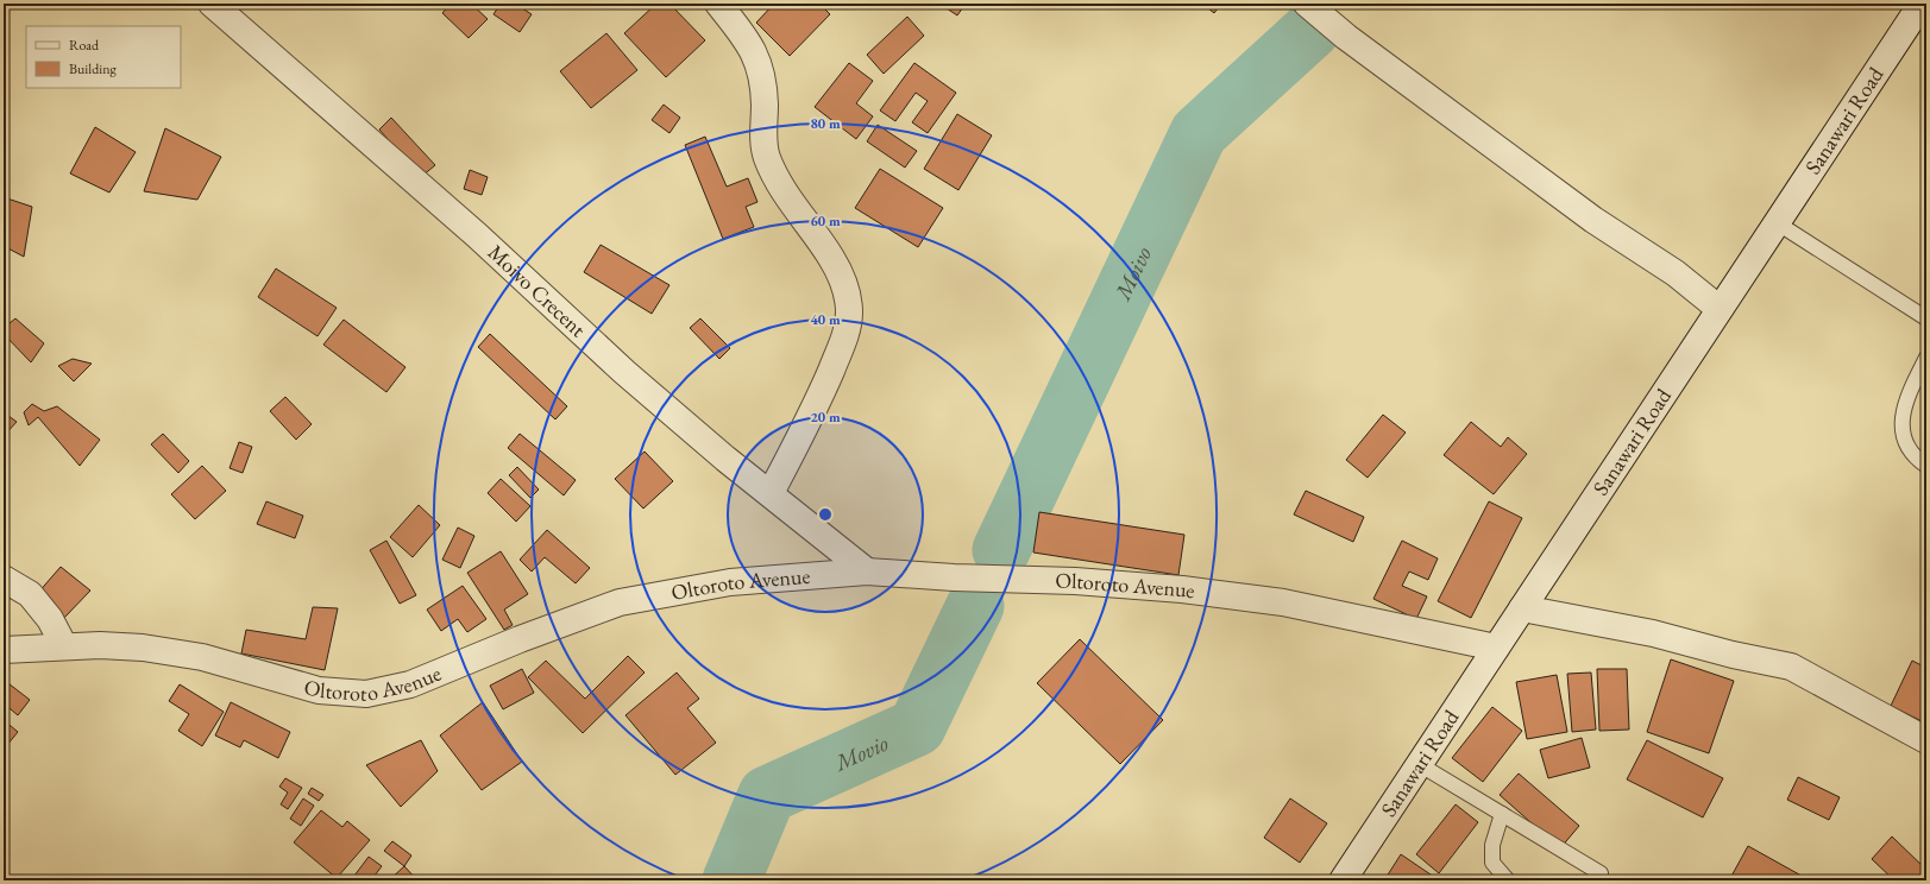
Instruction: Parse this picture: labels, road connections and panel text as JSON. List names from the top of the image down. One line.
{"streets":{"street":["Sanawari Road","Moivo Crecent","Oltoroto Avenue"]},"crossings":[["Sanawari Road","Oltoroto Avenue"],["Moivo Crecent","Oltoroto Avenue"]],"water":["Moivo","Movio"],"legend":["Road","Building"],"rings":["80 m","60 m","40 m","20 m"]}
